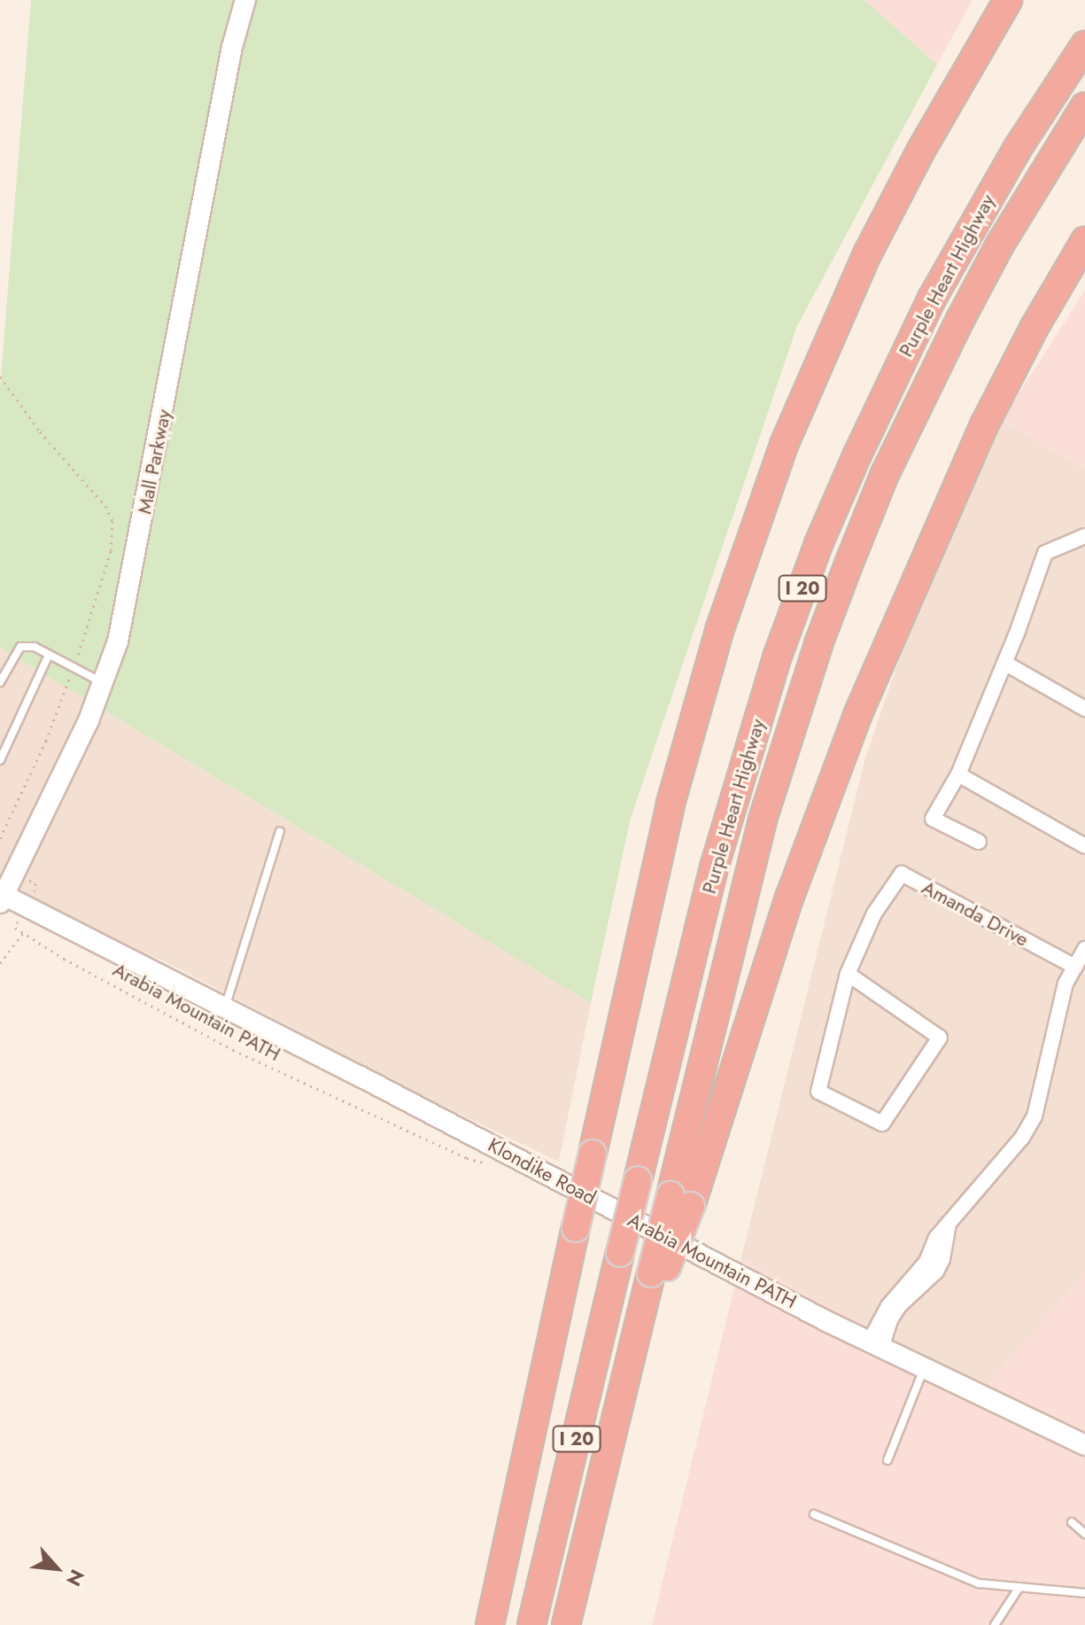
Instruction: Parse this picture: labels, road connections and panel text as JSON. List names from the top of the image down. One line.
{"streets":{"highway":["Purple Heart Highway","I 20"],"street":["Mall Parkway","Amanda Drive","Klondike Road"],"path":["Arabia Mountain PATH"]},"crossings":[["Mall Parkway","Klondike Road"]],"north":"bottom right"}
